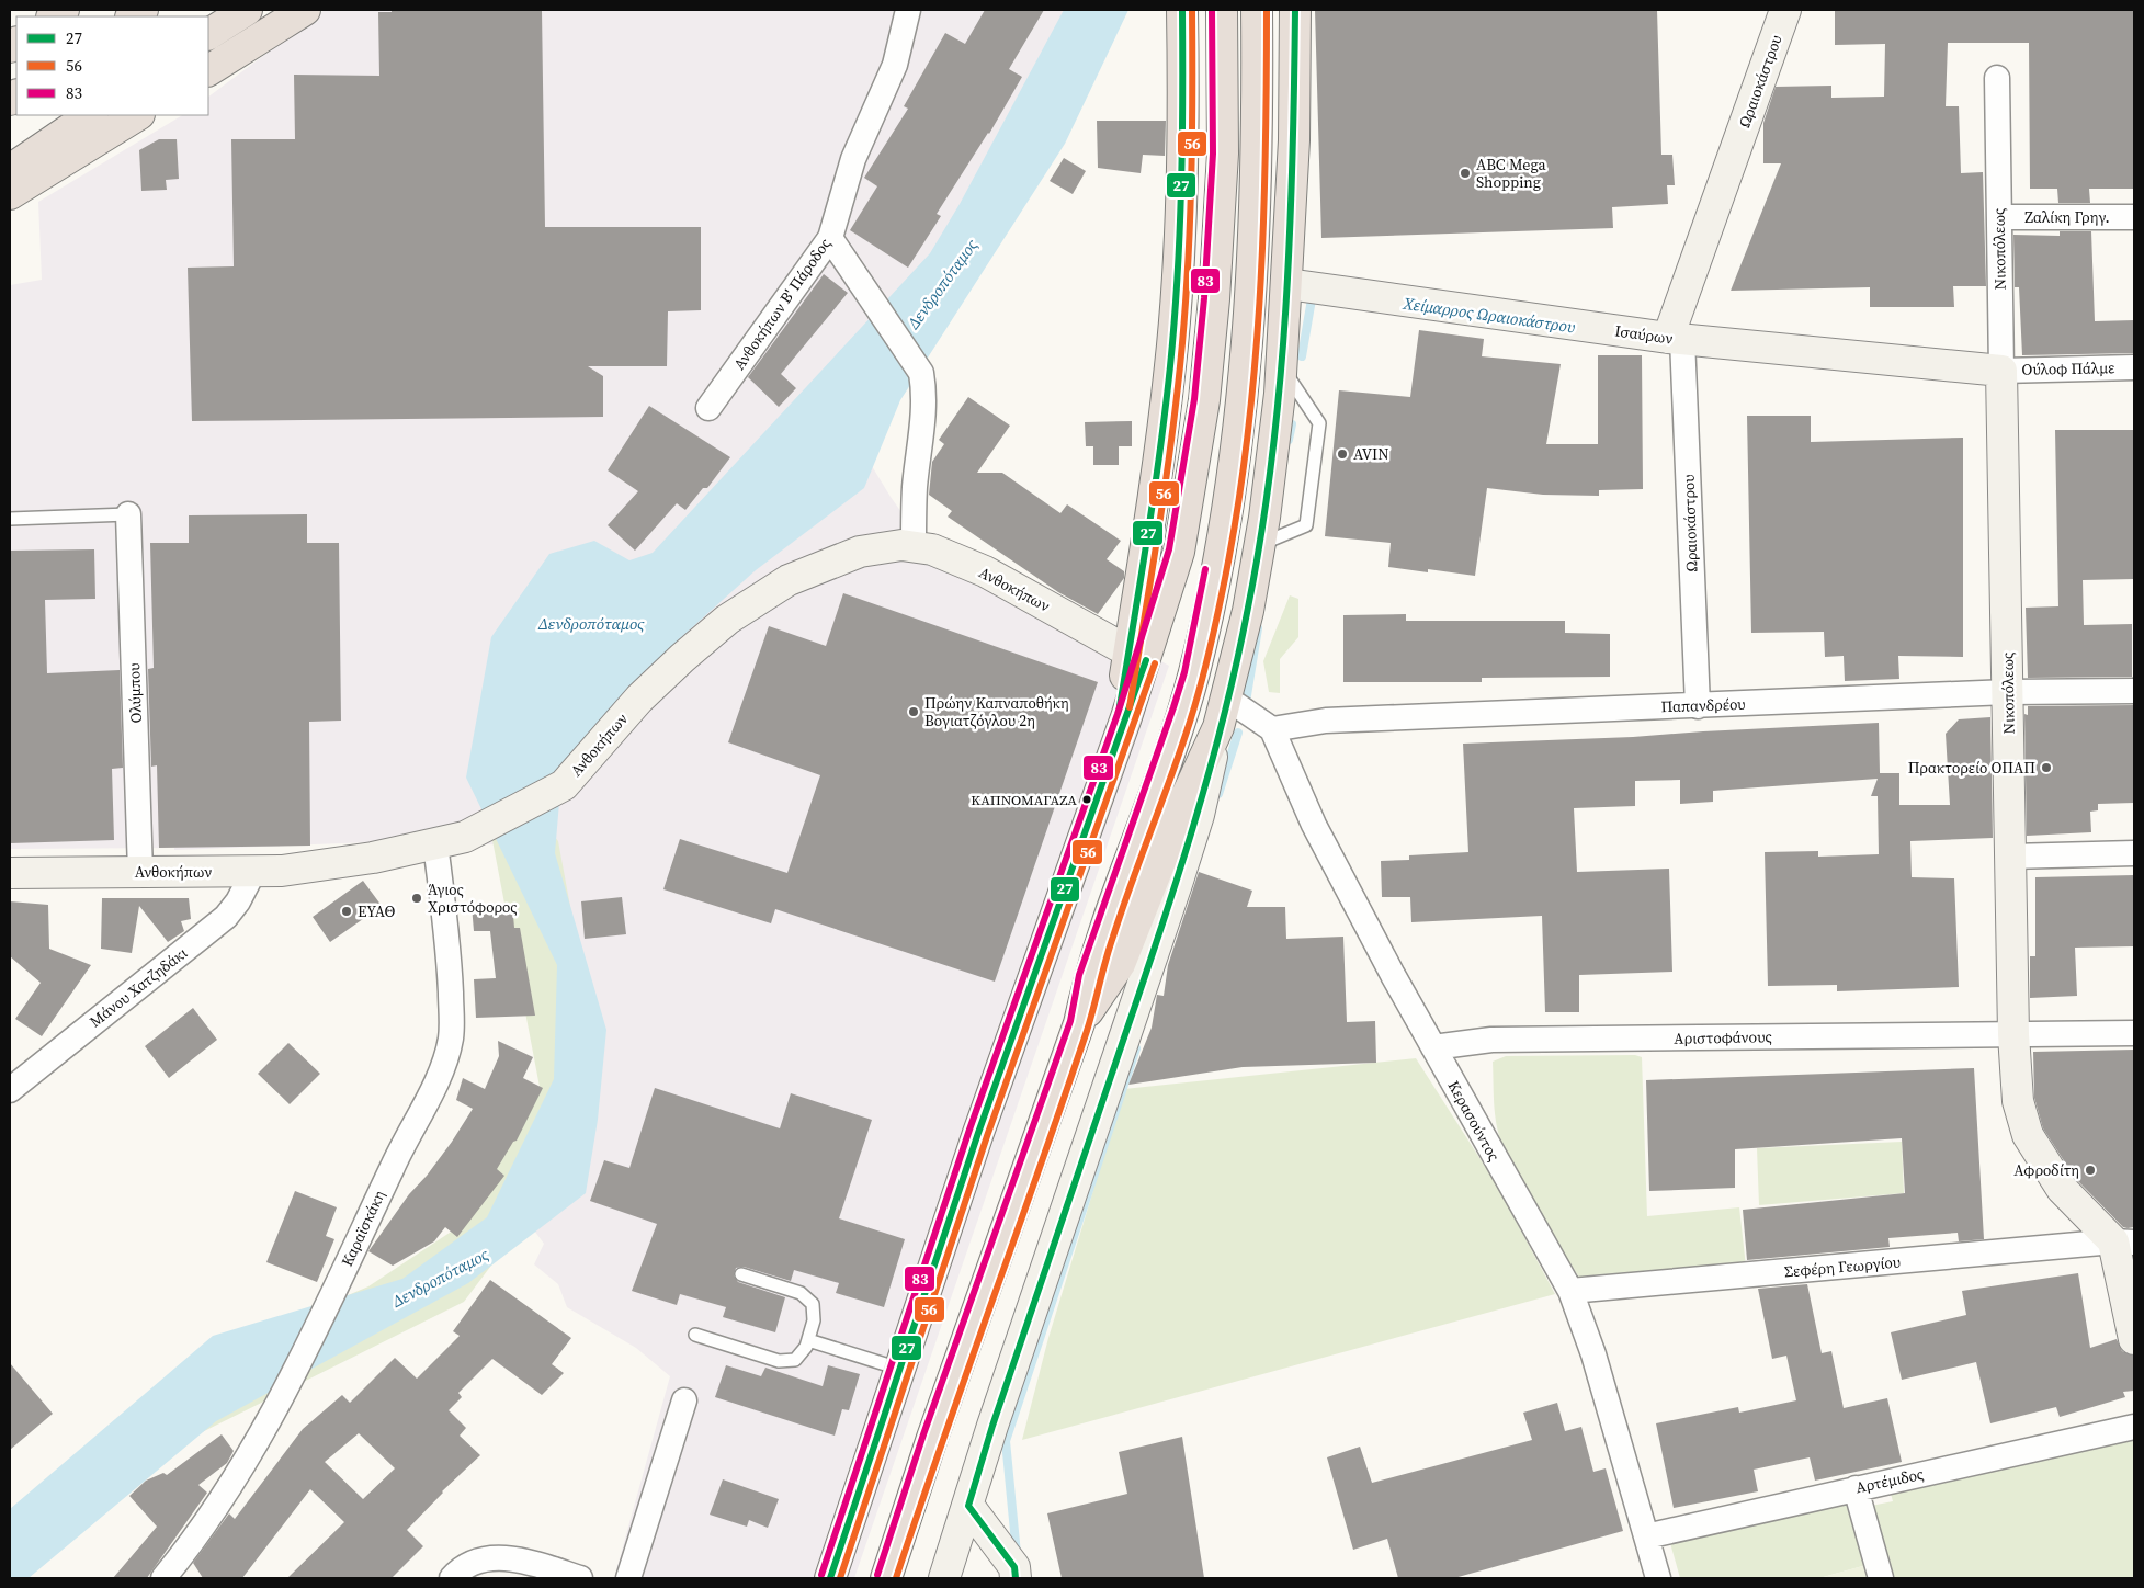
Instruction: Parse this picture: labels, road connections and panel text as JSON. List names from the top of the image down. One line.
{"streets":{"street":["Ωραιοκάστρου","Ζαλίκη Γρηγ.","Νικοπόλεως","Ανθοκήπων Β' Πάροδος","Ισαύρων","Ούλοφ Πάλμε","Ανθοκήπων","Ολύμπου","Παπανδρέου","Μάνου Χατζηδάκι","Αριστοφάνoυς","Κερασούντος","Καραϊσκάκη","Σεφέρη Γεωργίου","Αρτέμιδος"]},"crossings":[["Ωραιοκάστρου","Ισαύρων"],["Ωραιοκάστρου","Παπανδρέου"],["Ζαλίκη Γρηγ.","Νικοπόλεως"],["Νικοπόλεως","Ισαύρων"],["Νικοπόλεως","Ούλοφ Πάλμε"],["Νικοπόλεως","Παπανδρέου"],["Νικοπόλεως","Αριστοφάνoυς"],["Νικοπόλεως","Σεφέρη Γεωργίου"],["Ισαύρων","Ούλοφ Πάλμε"],["Ανθοκήπων","Ολύμπου"],["Ανθοκήπων","Μάνου Χατζηδάκι"],["Ανθοκήπων","Καραϊσκάκη"],["Παπανδρέου","Κερασούντος"],["Αριστοφάνoυς","Κερασούντος"],["Κερασούντος","Σεφέρη Γεωργίου"],["Κερασούντος","Αρτέμιδος"]],"water":["Δενδροπόταμος","Χείμαρρος Ωραιοκάστρου"],"places":["ABC Mega Shopping","AVIN","Πρώην Καπναποθήκη Βογιατζόγλου 2η","Πρακτορείο ΟΠΑΠ","ΚΑΠΝΟΜΑΓΑΖΑ","Άγιος Χριστόφορος","ΕΥΑΘ","Αφροδίτη"],"lines":["transit line 27","transit line 56","transit line 83"],"legend":["27","56","83"]}
